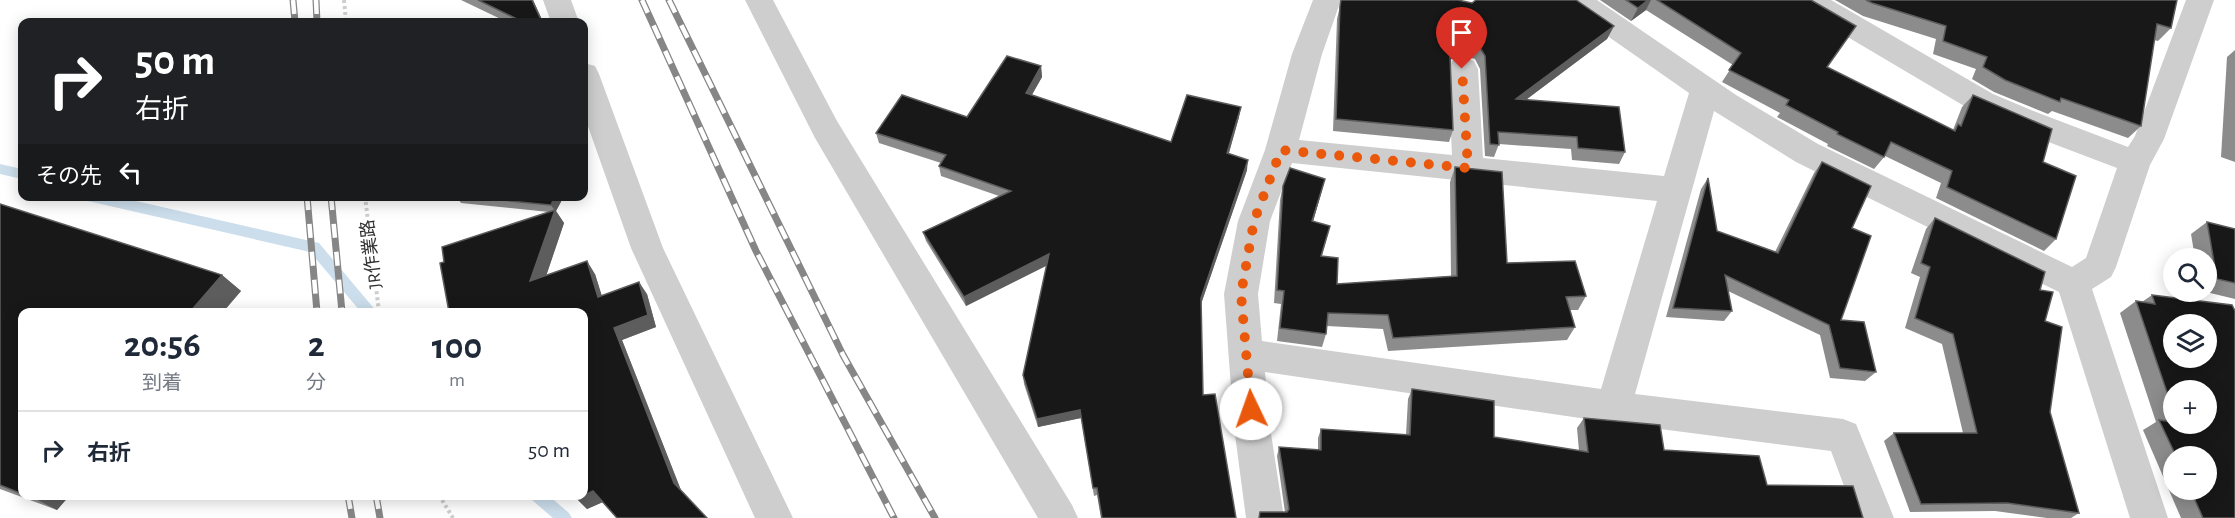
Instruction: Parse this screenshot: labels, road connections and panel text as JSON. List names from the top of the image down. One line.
{"streets":{"path":["JR作業路"]},"page":{"turn":["50 m","右折"],"then":"その先","map_buttons":["+","−"],"eta":["20:56","到着","2","分","100","m"],"list":[{"name":"右折","value":"50 m"}]}}
